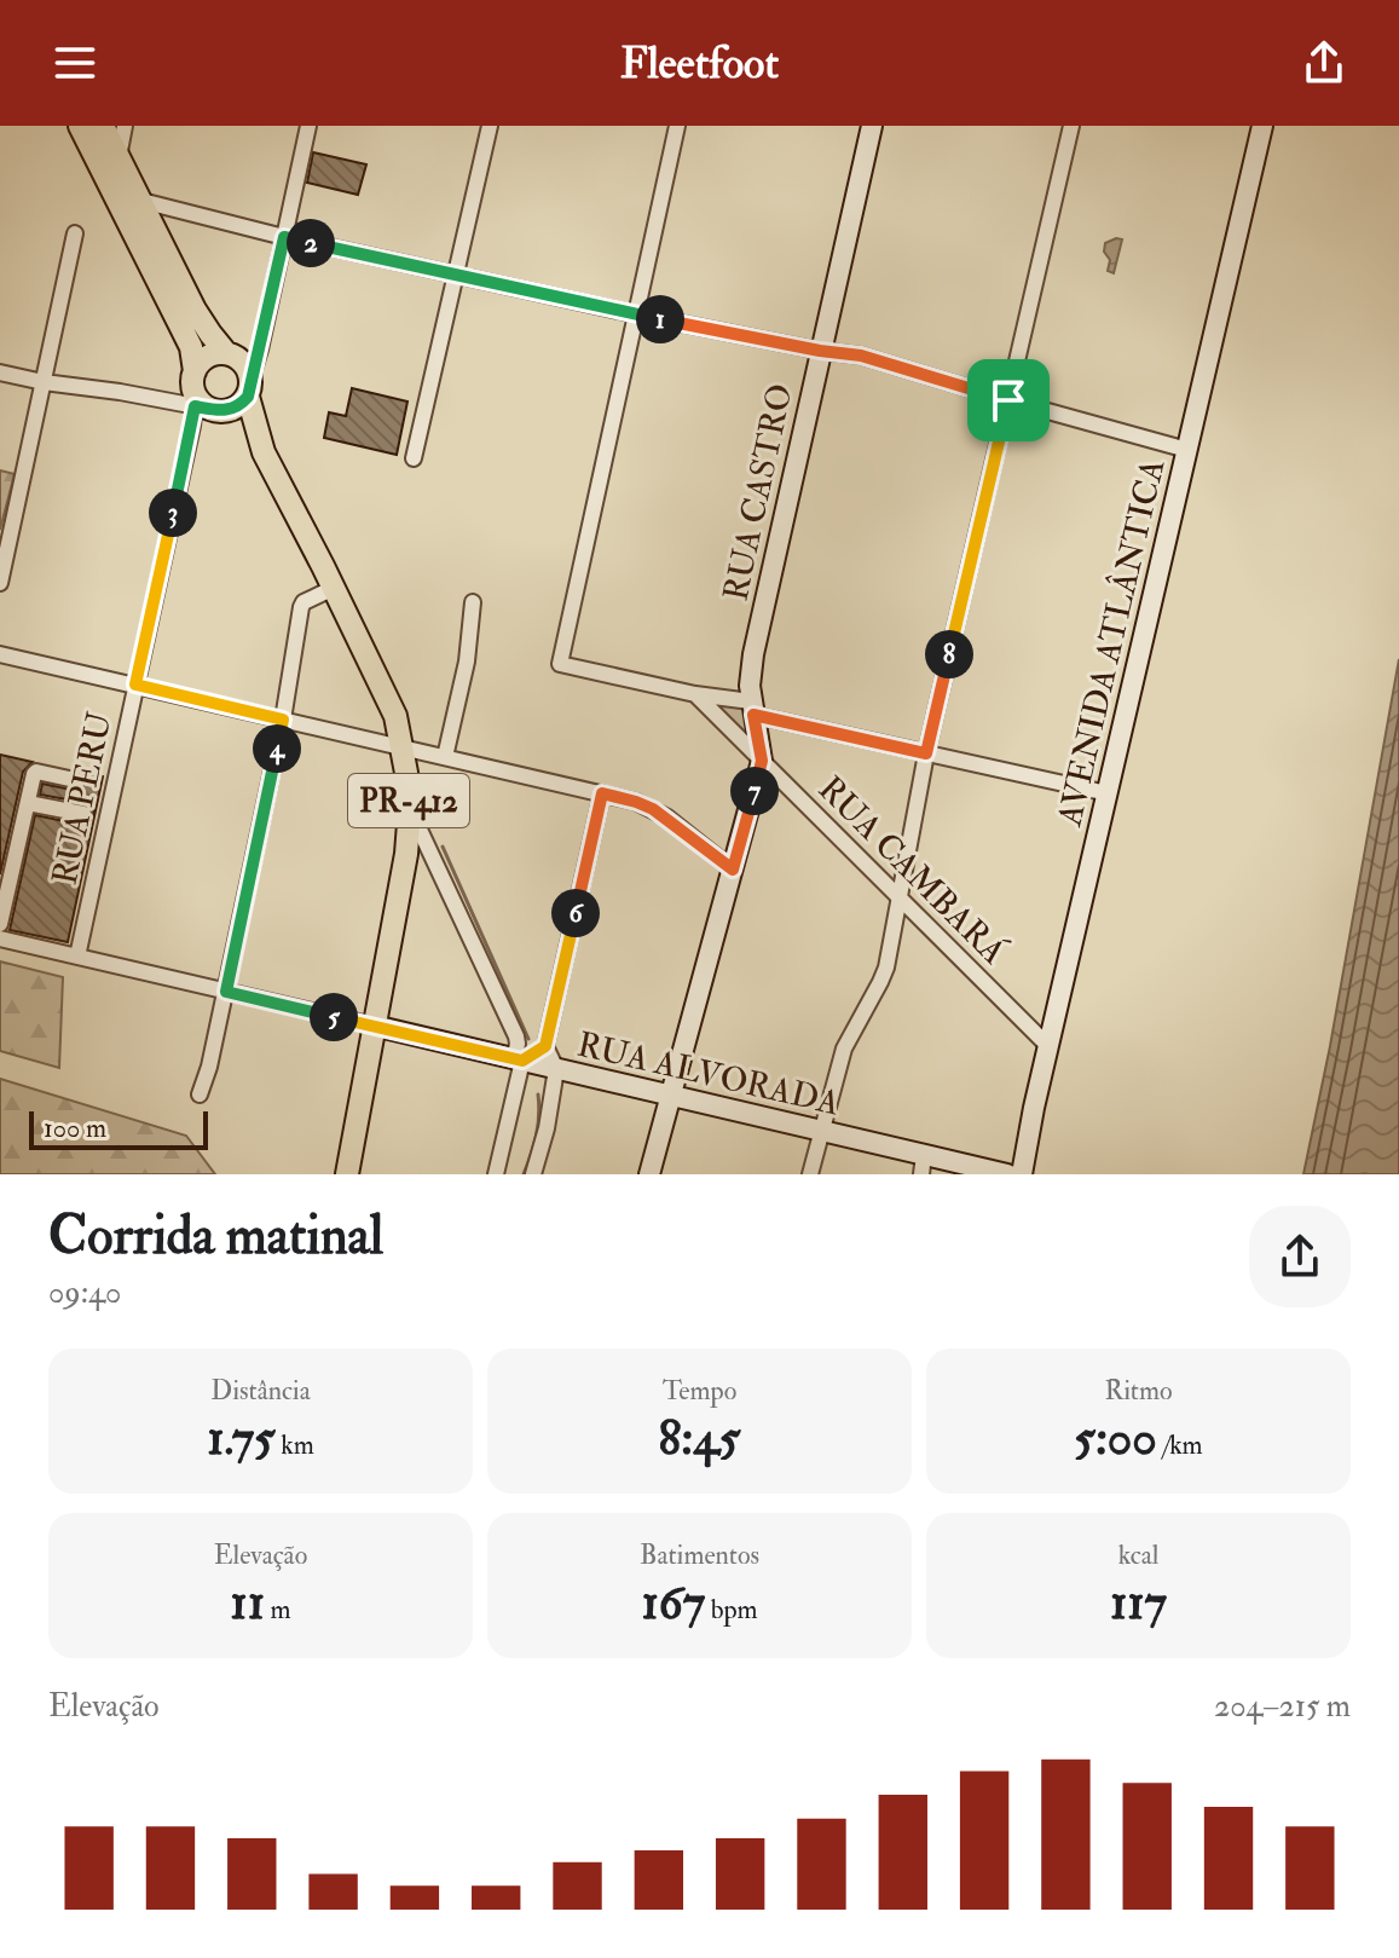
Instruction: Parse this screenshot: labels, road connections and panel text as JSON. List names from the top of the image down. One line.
{"streets":{"main road":["PR-412"],"street":["RUA CASTRO","AVENIDA ATLÂNTICA","RUA PERU","RUA CAMBARÁ","RUA ALVORADA"]},"crossings":[["RUA CASTRO","RUA CAMBARÁ"],["AVENIDA ATLÂNTICA","RUA CAMBARÁ"],["RUA PERU","PR-412"],["RUA PERU","RUA ALVORADA"],["PR-412","RUA ALVORADA"]],"scale_bar":"100 m","page":{"header":"Fleetfoot","pins":["2","1","3","8","4","7","6","5"],"scale":"100 m","heading":["Corrida matinal","09:40"],"stats":[["Distância","1.75 km"],["Tempo","8:45"],["Ritmo","5:00 /km"],["Elevação","11 m"],["Batimentos","167 bpm"],["kcal","117"]],"chart":["Elevação","204–215 m"]}}
